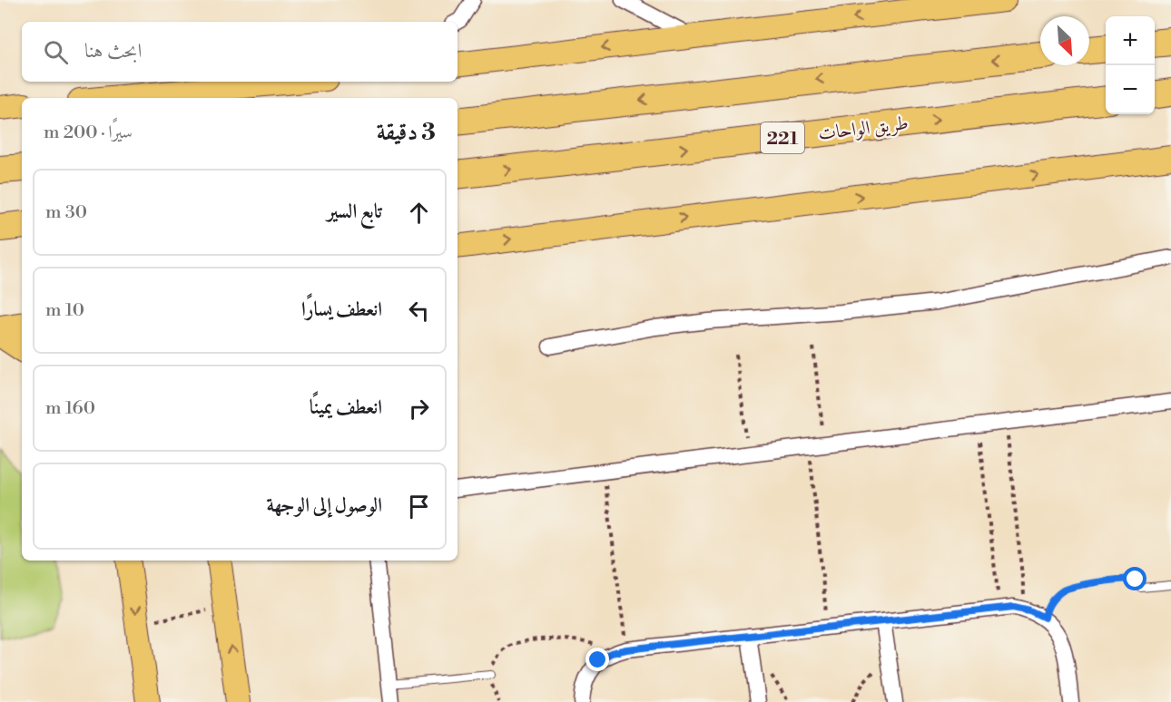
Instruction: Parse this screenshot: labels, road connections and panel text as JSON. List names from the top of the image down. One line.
{"streets":{"highway":["طريق الواحات","221"]},"north":"bottom right","page":{"map_buttons":["+","−"],"search":"ابحث هنا","heading":["3 دقيقة","سيرًا · 200 m"],"list":[["تابع السير","30 m"],["انعطف يسارًا","10 m"],["انعطف يمينًا","160 m"],"الوصول إلى الوجهة"]}}
